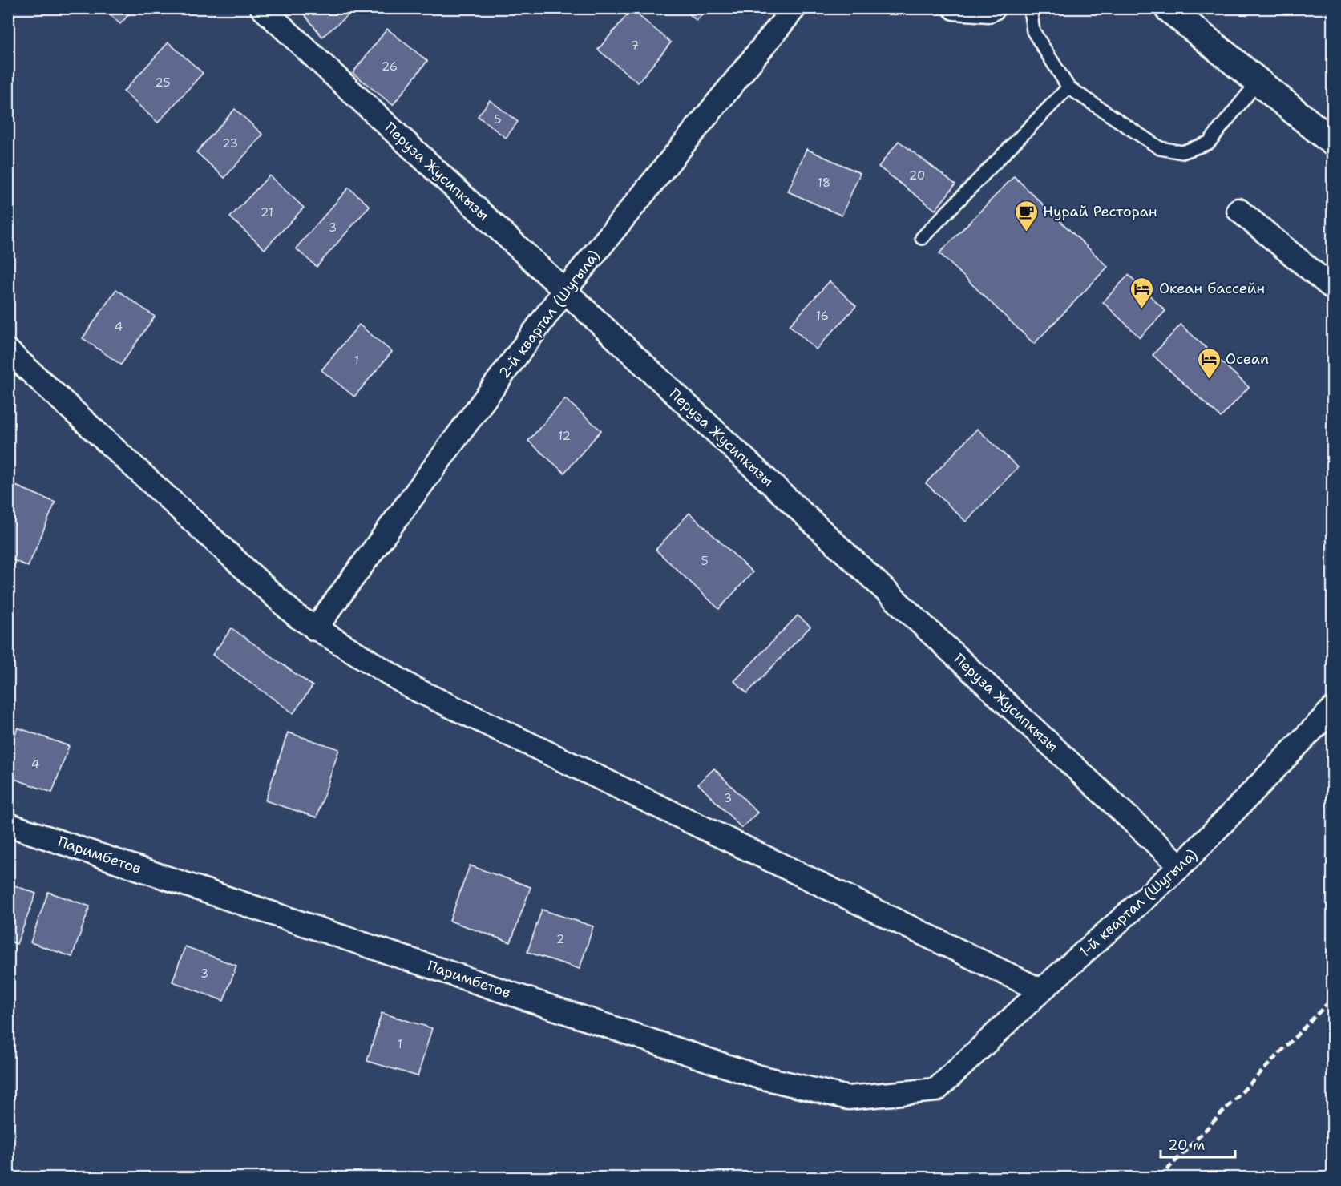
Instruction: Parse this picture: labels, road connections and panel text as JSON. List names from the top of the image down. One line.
{"streets":{"street":["Перуза Жусипкызы","2-й квартал (Шугыла)","Паримбетов","1-й квартал (Шугыла)"]},"crossings":[["Перуза Жусипкызы","2-й квартал (Шугыла)"],["Перуза Жусипкызы","1-й квартал (Шугыла)"],["Паримбетов","1-й квартал (Шугыла)"]],"places":{"cafe":["Нурай Ресторан"],"hotel":["Океан бассейн","Ocean"]},"house_numbers":["7","26","25","5","23","20","18","21","3","16","4","1","12","5","4","3","2","3","1"],"scale_bar":"20 m"}
